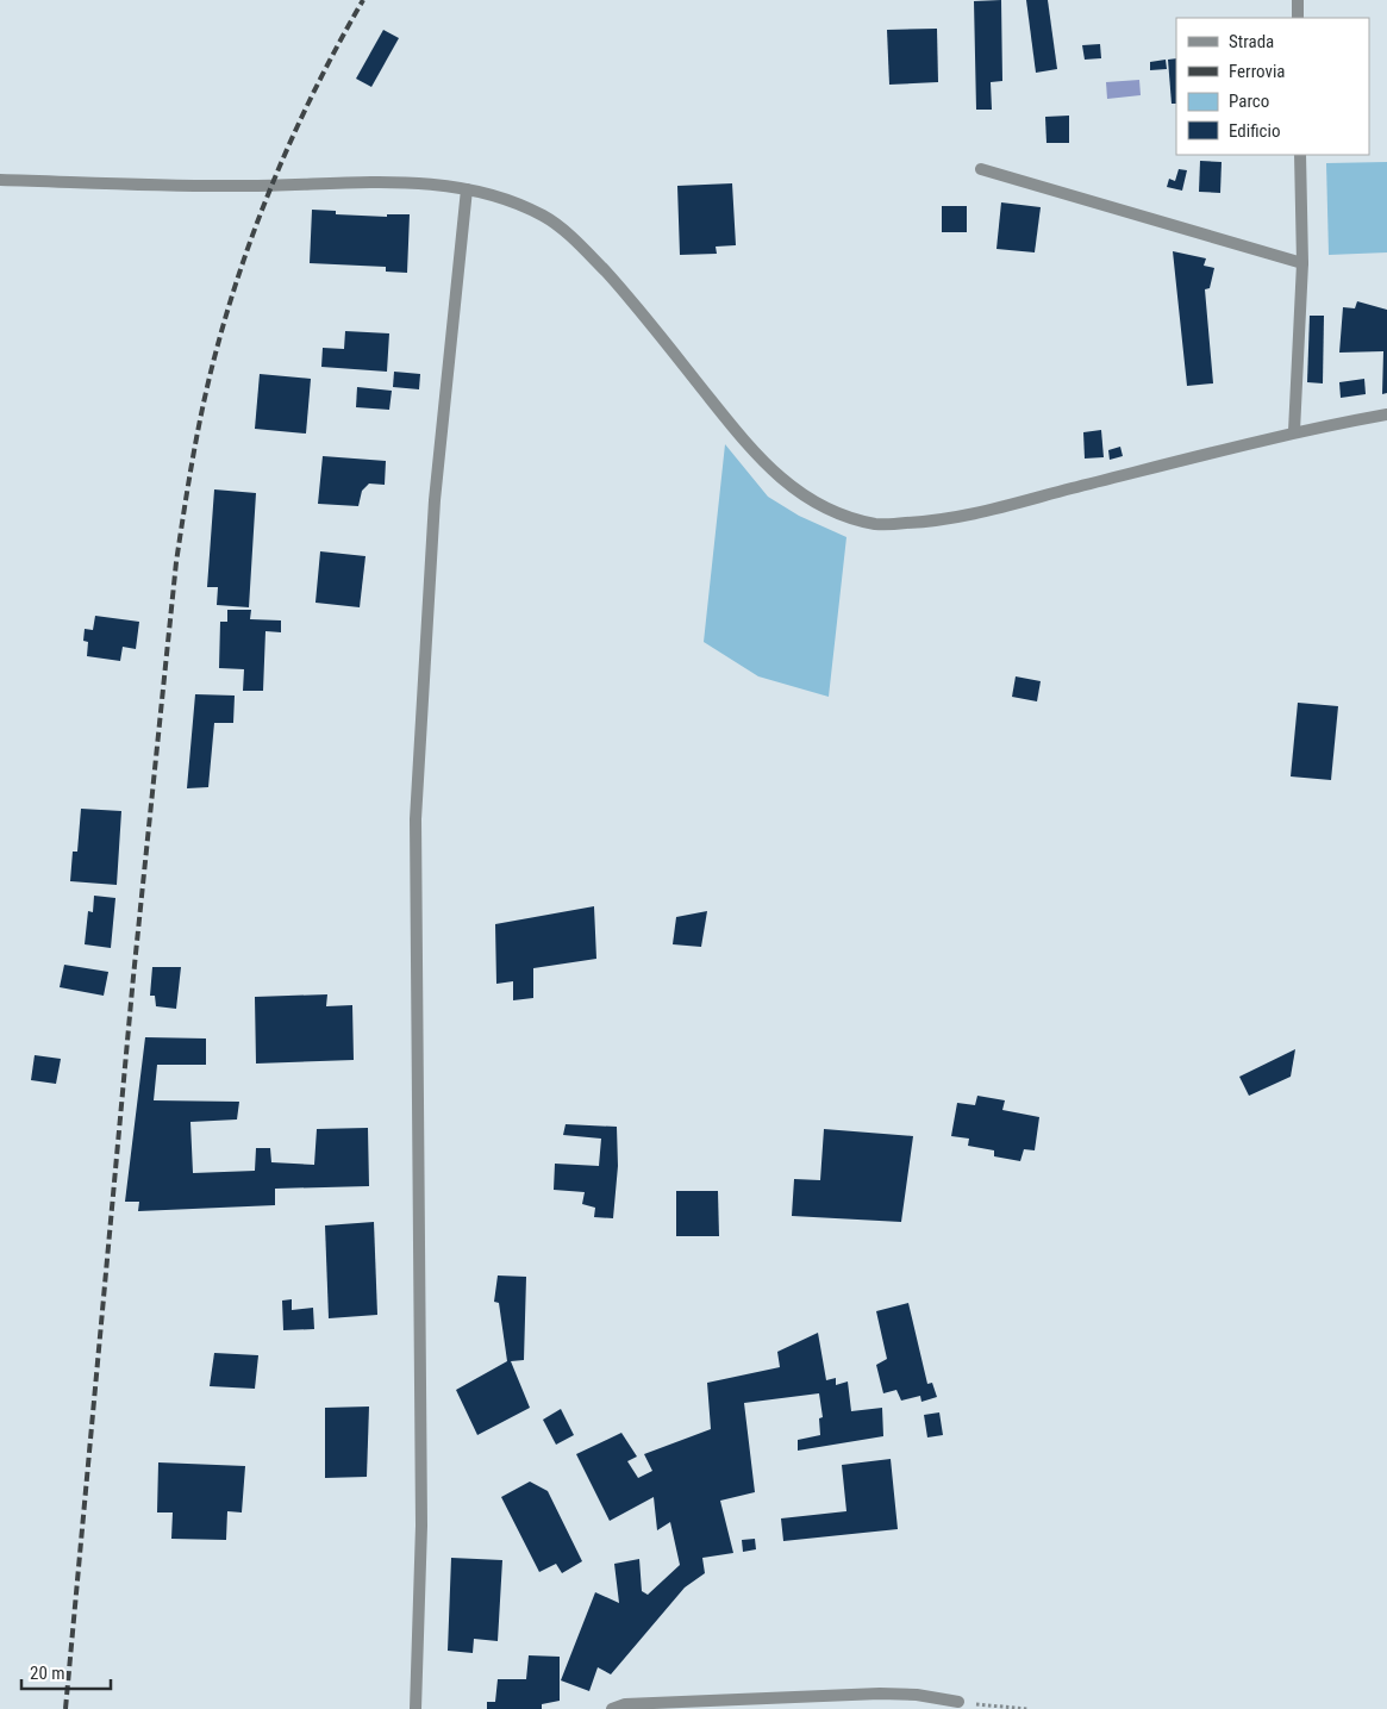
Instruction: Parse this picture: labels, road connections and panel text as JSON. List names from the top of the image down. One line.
{"legend":["Strada","Ferrovia","Parco","Edificio"],"scale_bar":"20 m"}
